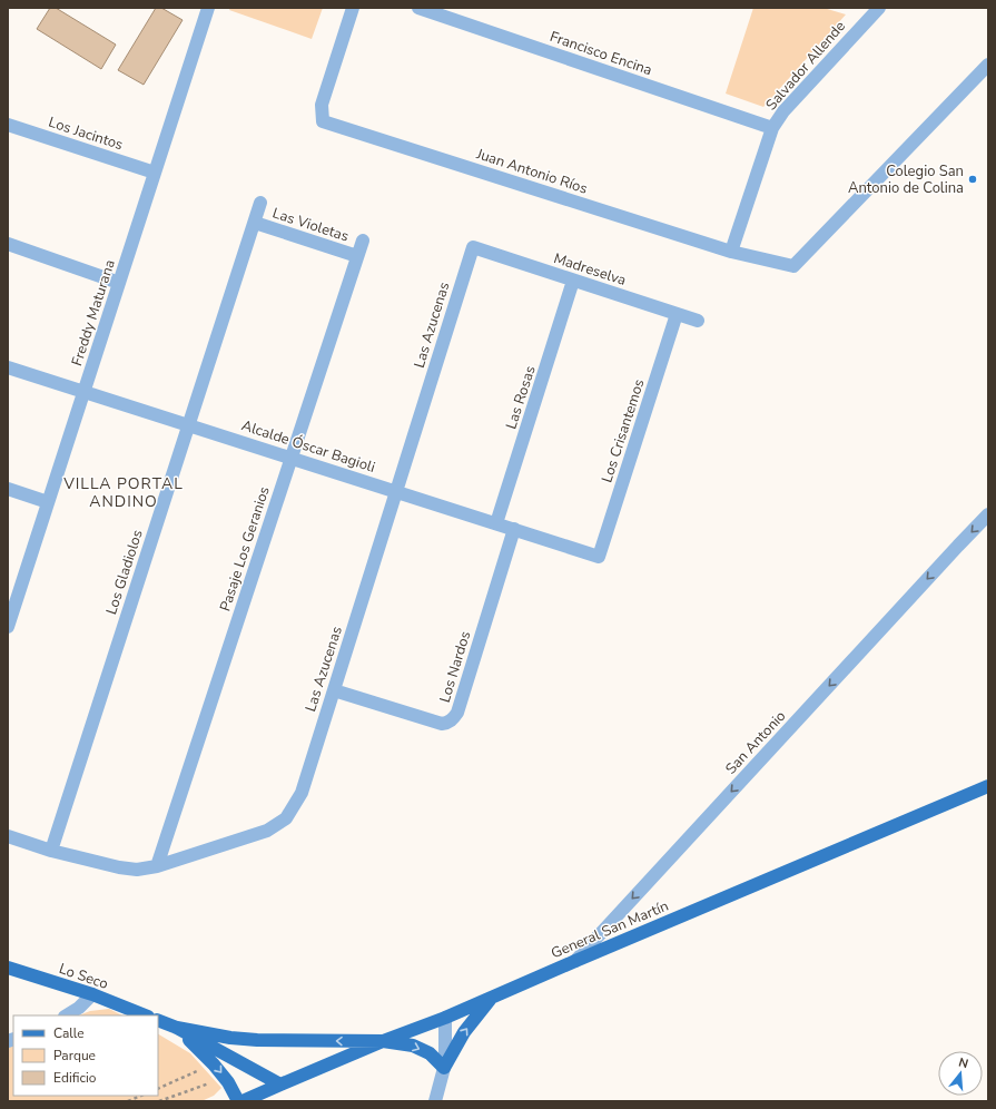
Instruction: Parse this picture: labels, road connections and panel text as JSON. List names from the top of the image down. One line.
{"streets":{"main road":["General San Martín","Lo Seco"],"street":["Francisco Encina","Salvador Allende","Los Jacintos","Juan Antonio Ríos","Las Violetas","Madreselva","Freddy Maturana","Las Azucenas","Las Rosas","Los Crisantemos","Alcalde Óscar Bagioli","Pasaje Los Geranios","Los Gladiolos","Los Nardos","San Antonio"]},"crossings":[["Francisco Encina","Salvador Allende"],["Salvador Allende","Juan Antonio Ríos"],["Los Jacintos","Freddy Maturana"],["Las Violetas","Pasaje Los Geranios"],["Las Violetas","Los Gladiolos"],["Madreselva","Las Azucenas"],["Madreselva","Las Rosas"],["Madreselva","Los Crisantemos"],["Freddy Maturana","Alcalde Óscar Bagioli"],["Las Azucenas","Alcalde Óscar Bagioli"],["Las Azucenas","Pasaje Los Geranios"],["Las Azucenas","Los Gladiolos"],["Las Azucenas","Los Nardos"],["Las Rosas","Alcalde Óscar Bagioli"],["Los Crisantemos","Alcalde Óscar Bagioli"],["Alcalde Óscar Bagioli","Pasaje Los Geranios"],["Alcalde Óscar Bagioli","Los Gladiolos"],["Alcalde Óscar Bagioli","Los Nardos"],["San Antonio","General San Martín"]],"one_way":["San Antonio"],"districts":["VILLA PORTAL ANDINO"],"places":["Colegio San Antonio de Colina"],"legend":["Calle","Parque","Edificio"],"north":"top"}
